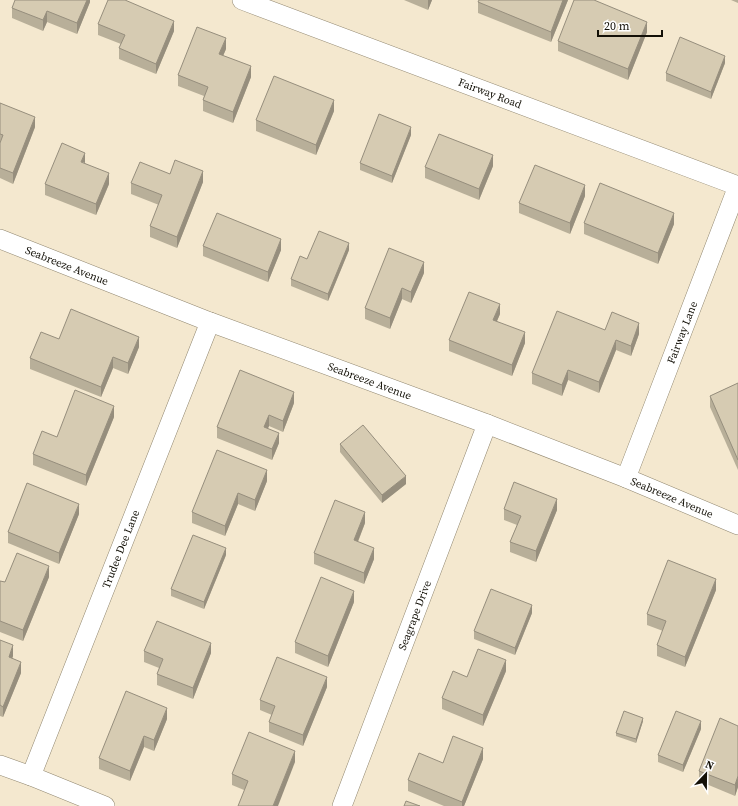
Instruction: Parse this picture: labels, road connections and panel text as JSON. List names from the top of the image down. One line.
{"streets":{"street":["Fairway Road","Seabreeze Avenue","Fairway Lane","Trudee Dee Lane","Seagrape Drive"]},"crossings":[["Fairway Road","Fairway Lane"],["Seabreeze Avenue","Fairway Lane"],["Seabreeze Avenue","Trudee Dee Lane"],["Seabreeze Avenue","Seagrape Drive"]],"scale_bar":"20 m","north":"top"}
